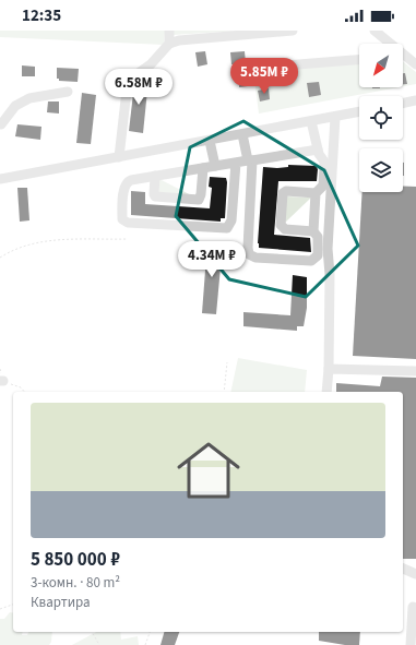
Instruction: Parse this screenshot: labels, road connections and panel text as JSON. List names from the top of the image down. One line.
{"north":"bottom left","page":{"status":"12:35","price":["5.85M ₽","6.58M ₽","4.34M ₽"],"list":[{"name":"5 850 000 ₽","note":"3-комн. · 80 m² · Квартира"}]}}
